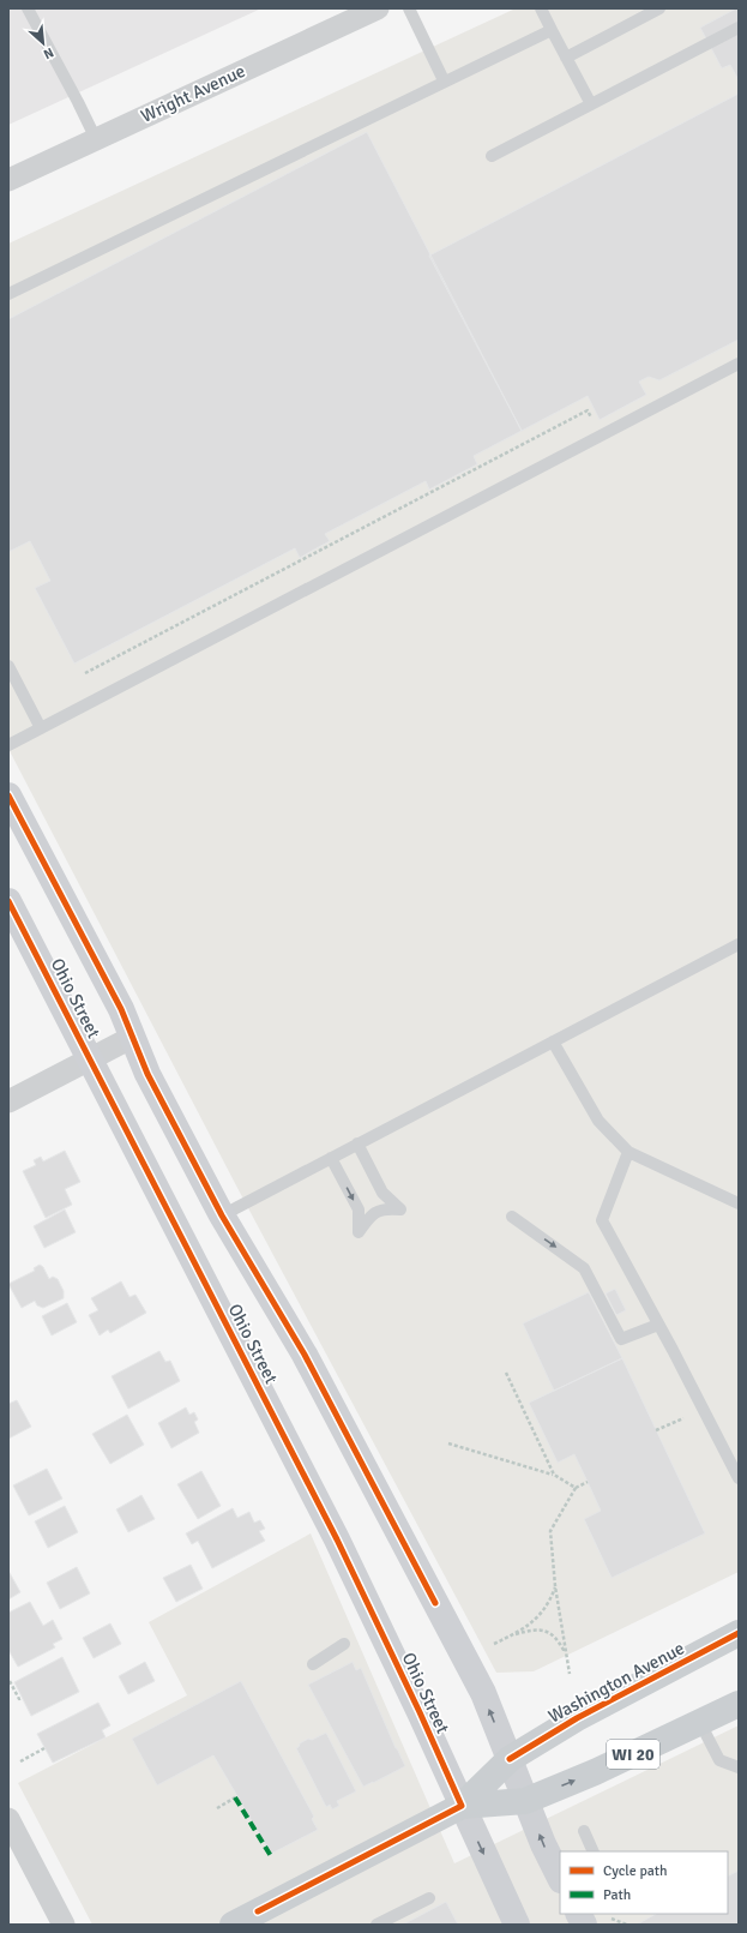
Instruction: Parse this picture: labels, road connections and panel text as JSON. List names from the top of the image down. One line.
{"streets":{"main road":["Washington Avenue","WI 20"],"street":["Wright Avenue","Ohio Street"]},"crossings":[["Ohio Street","Washington Avenue"]],"legend":["Cycle path","Path"],"north":"bottom right"}
